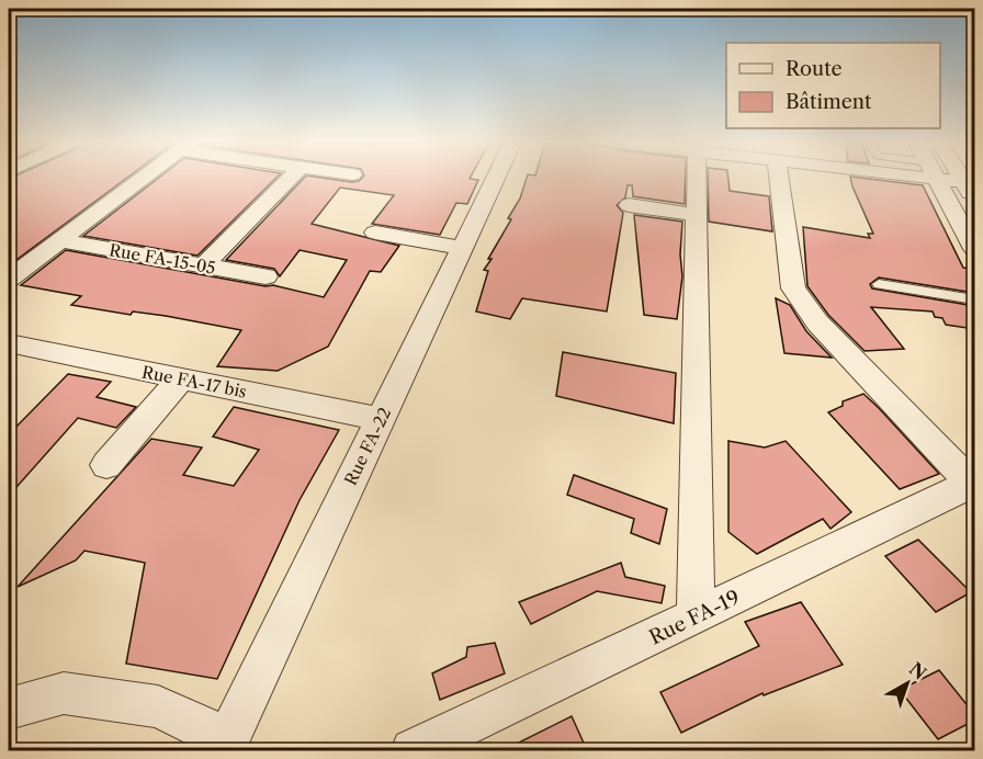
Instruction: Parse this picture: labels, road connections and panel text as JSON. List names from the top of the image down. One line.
{"streets":{"street":["Rue FA-15-05","Rue FA-17 bis","Rue FA-22","Rue FA-19"]},"crossings":[["Rue FA-17 bis","Rue FA-22"]],"legend":["Route","Bâtiment"],"north":"top right"}
